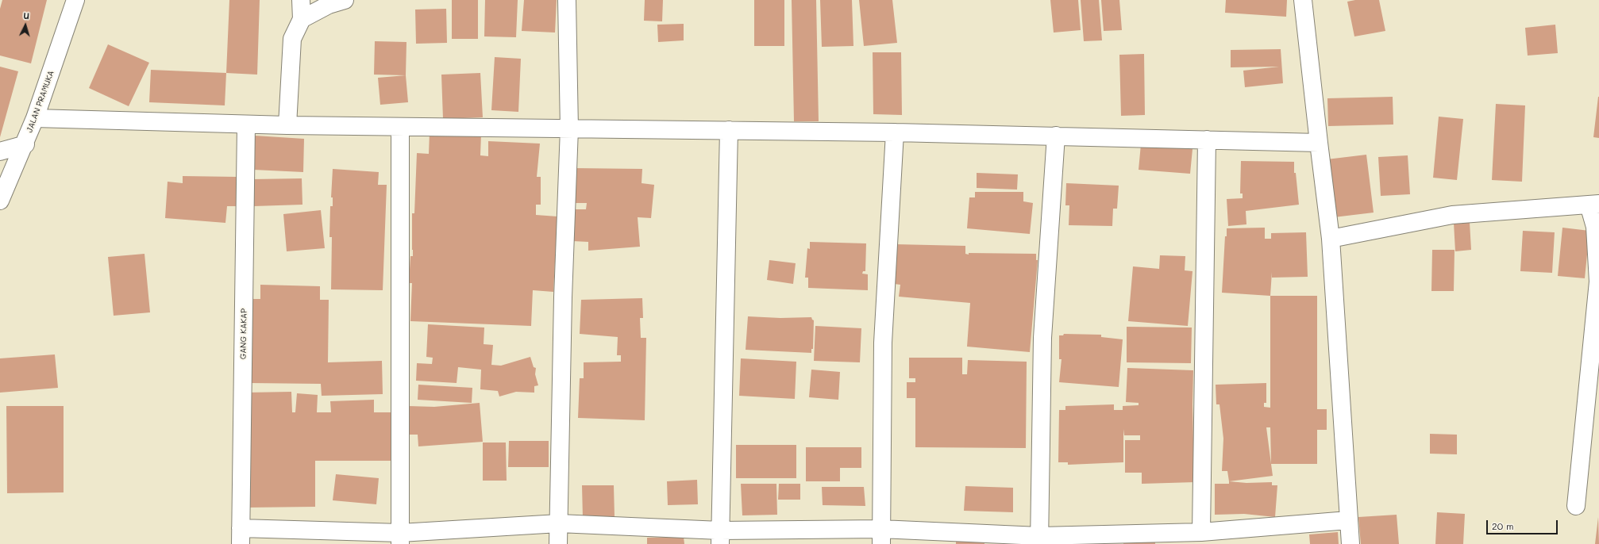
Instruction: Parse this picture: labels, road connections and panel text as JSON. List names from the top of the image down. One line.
{"streets":{"street":["JALAN PRAMUKA","GANG KAKAP"]},"scale_bar":"20 m","north":"top"}
